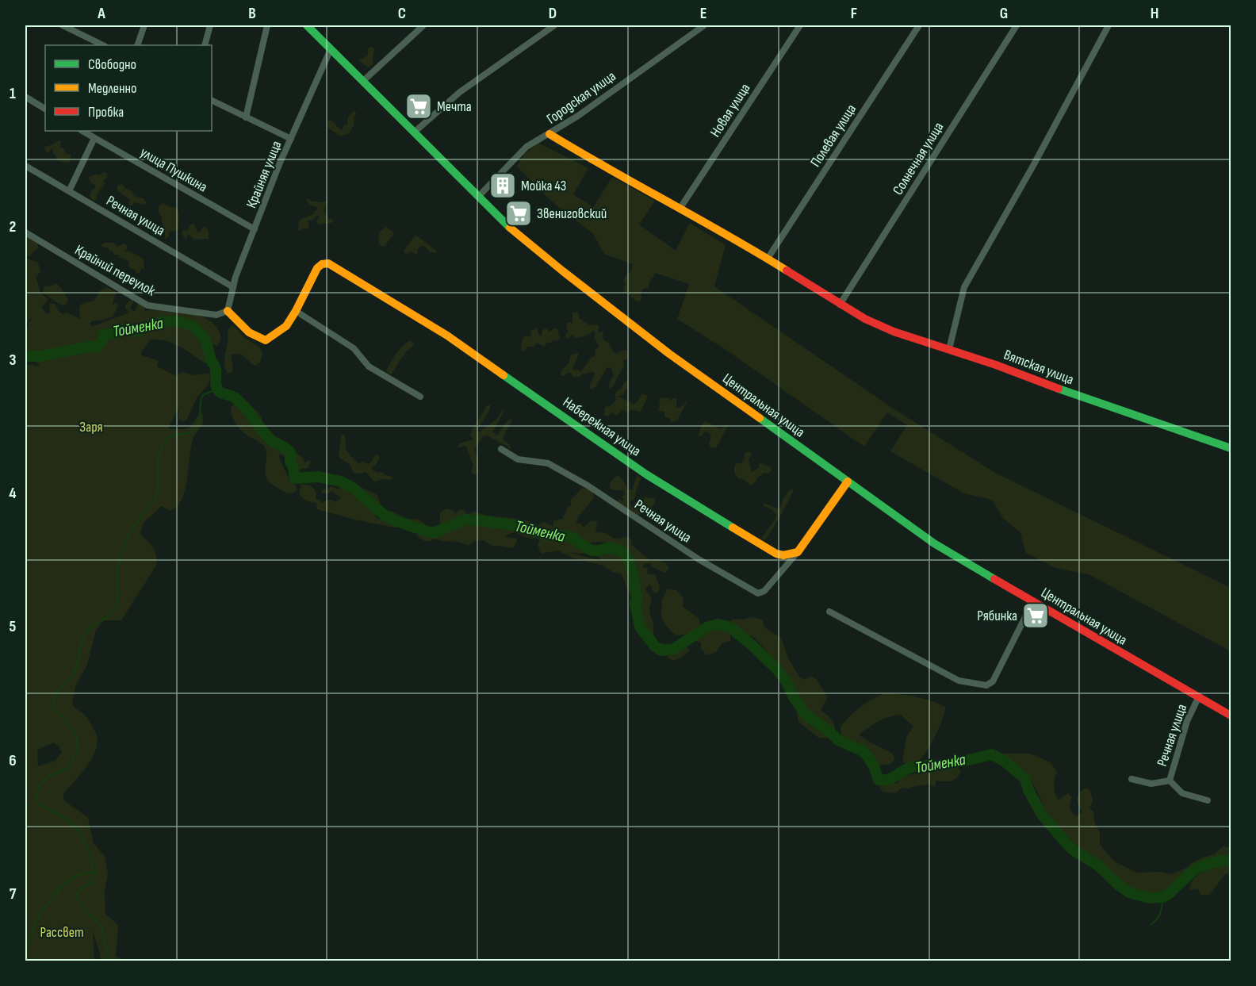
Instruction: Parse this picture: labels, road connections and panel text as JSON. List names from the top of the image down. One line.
{"streets":{"street":["Городская улица","Новая улица","Полевая улица","Солнечная улица","улица Пушкина","Крайняя улица","Речная улица","Крайний переулок","Вятская улица","Центральная улица","Набережная улица"]},"crossings":[["Городская улица","Вятская улица"],["Городская улица","Центральная улица"],["Новая улица","Вятская улица"],["Полевая улица","Вятская улица"],["Солнечная улица","Вятская улица"],["улица Пушкина","Крайняя улица"],["Крайняя улица","Речная улица"],["Крайняя улица","Крайний переулок"],["Крайняя улица","Центральная улица"],["Речная улица","Центральная улица"],["Речная улица","Набережная улица"]],"water":["Тойменка"],"parks":["Заря","Рассвет"],"places":{"supermarket":["Мечта","Звениговский","Рябинка"],"building":["Мойка 43"]},"legend":["Свободно","Медленно","Пробка"],"grid":{"columns":["A","B","C","D","E","F","G","H"],"rows":["1","2","3","4","5","6","7"]}}
